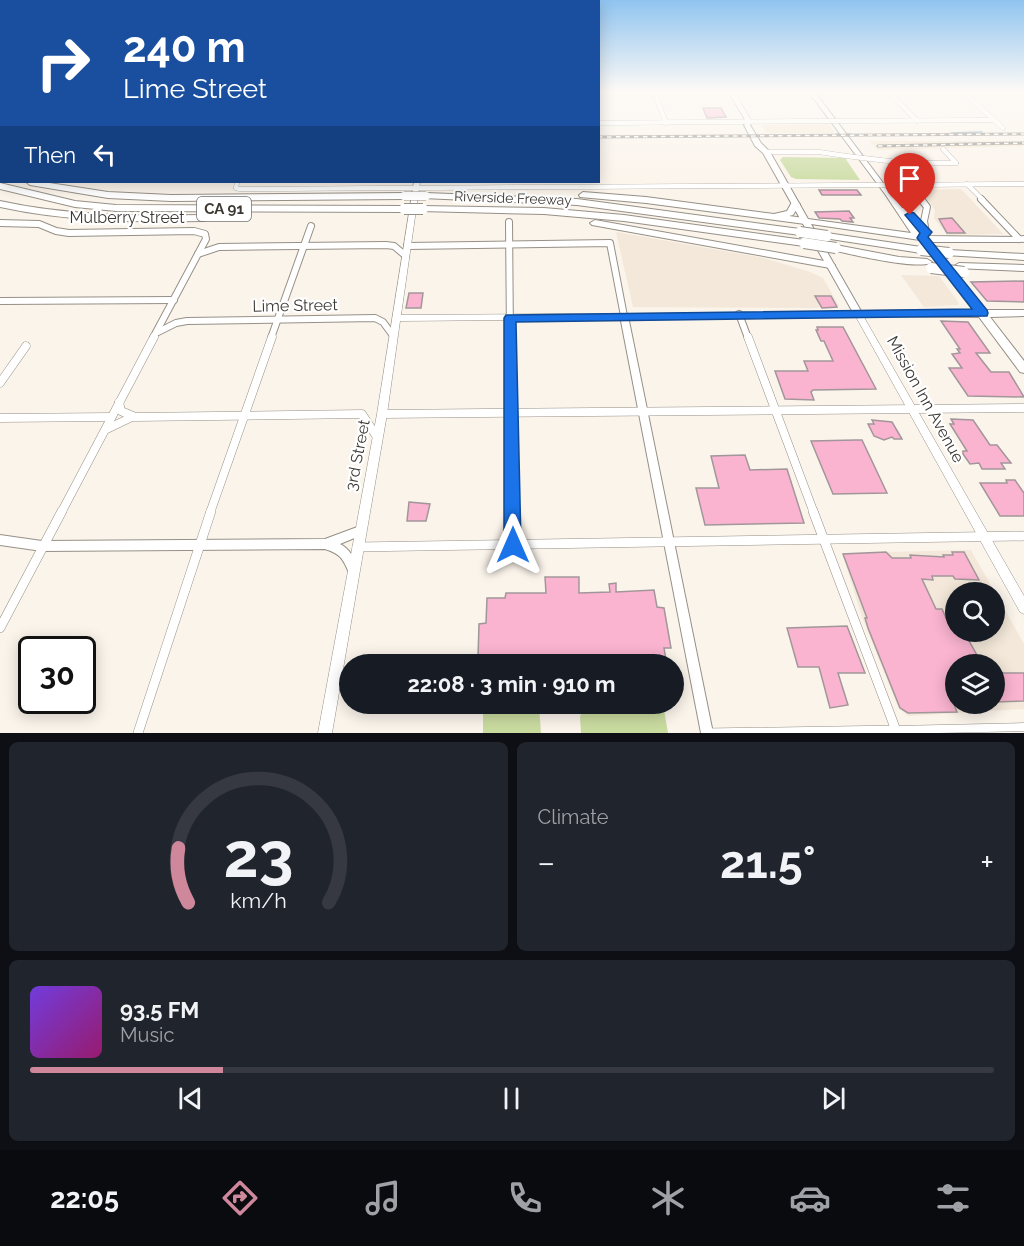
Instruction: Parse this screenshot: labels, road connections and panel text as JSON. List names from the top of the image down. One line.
{"streets":{"highway":["Riverside Freeway","CA 91"],"main road":["Mission Inn Avenue","3rd Street"],"street":["Mulberry Street","Lime Street"]},"crossings":[["Mulberry Street","Lime Street"],["Lime Street","3rd Street"]],"page":{"turn":["240 m","Lime Street"],"then":"Then","limit":"30","trip":"22:08 · 3 min · 910 m","tile":"Climate","heat":["−","21.5°","+"],"song":["93.5 FM","Music"],"tabs":"22:05","gauge":["23","km/h"]}}
